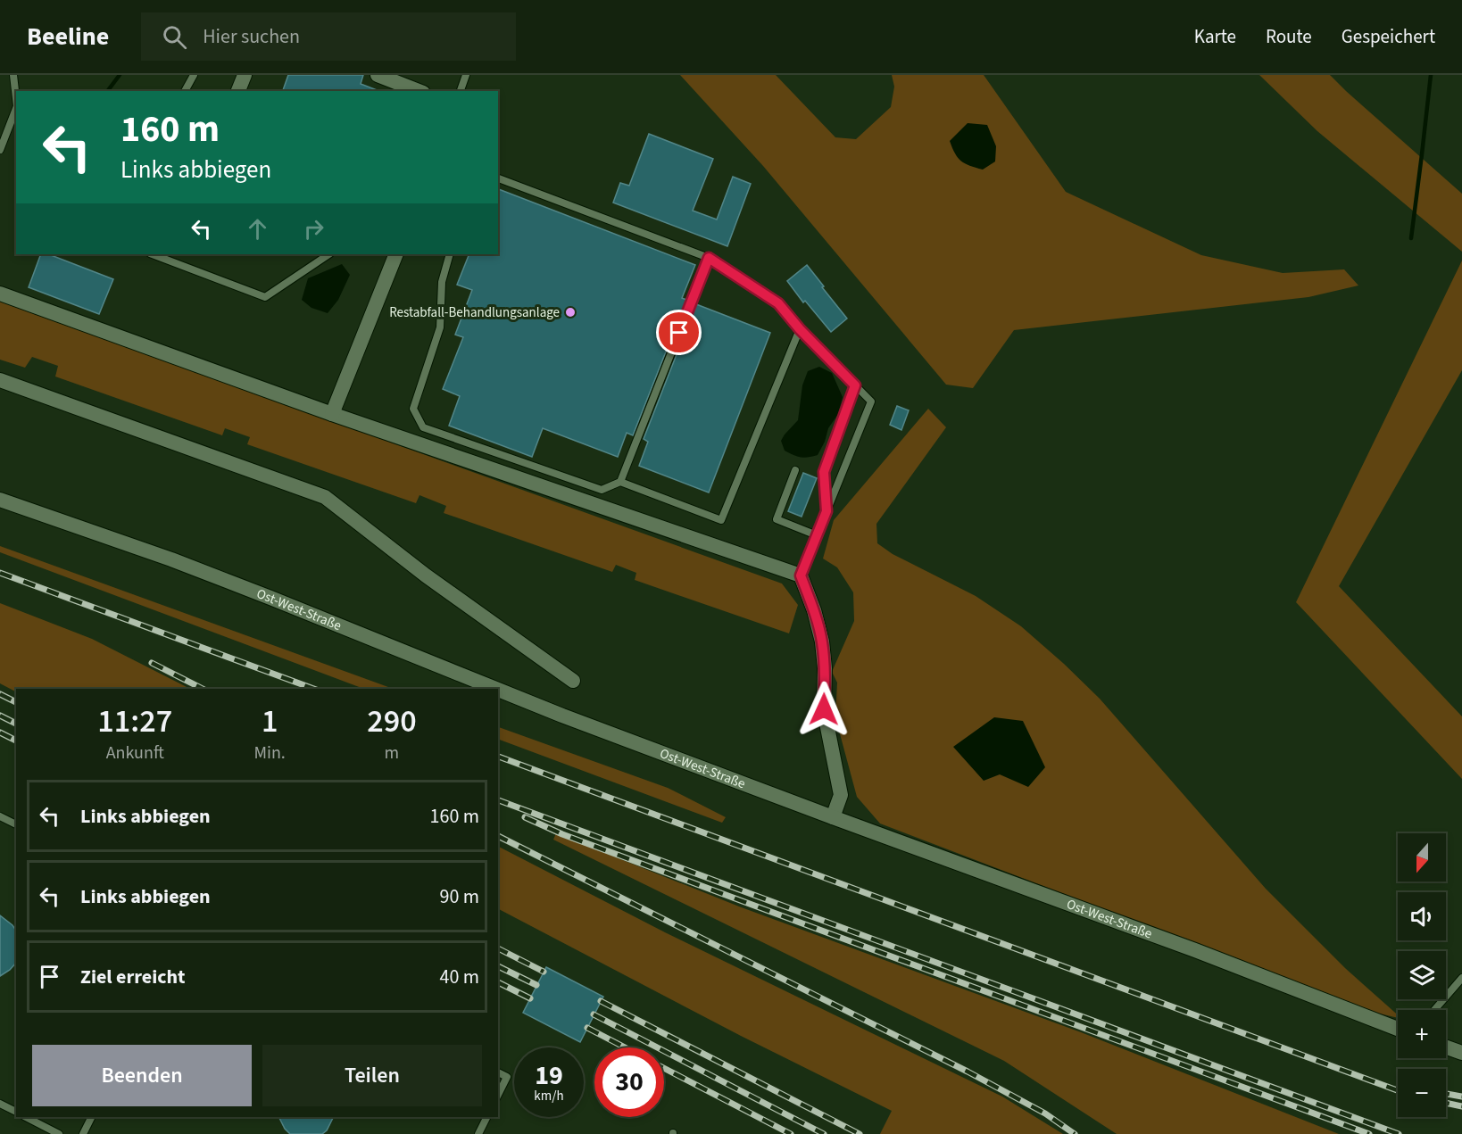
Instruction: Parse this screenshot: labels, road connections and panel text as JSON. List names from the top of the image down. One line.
{"streets":{"street":["Ost-West-Straße"]},"places":["Restabfall-Behandlungsanlage"],"north":"bottom","page":{"header":"Beeline","search":"Hier suchen","nav":["Karte","Route","Gespeichert"],"turn":["160 m","Links abbiegen"],"eta":["11:27","Ankunft","1","Min.","290","m"],"list":[{"name":"Links abbiegen","value":"160 m"},{"name":"Links abbiegen","value":"90 m"},{"name":"Ziel erreicht","value":"40 m"}],"map_buttons":["+","−"],"buttons":["Beenden","Teilen"],"speed":"19 km/h","limit":"30"}}
